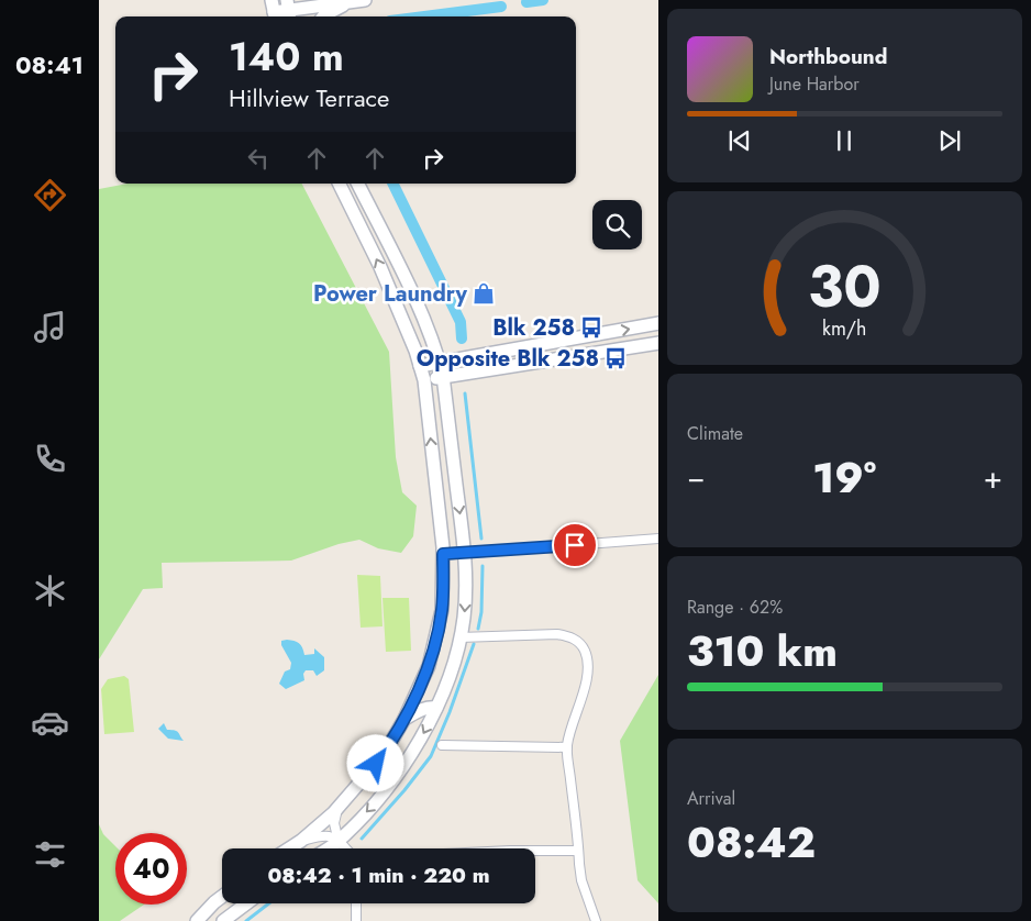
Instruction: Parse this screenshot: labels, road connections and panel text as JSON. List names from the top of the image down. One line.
{"places":{"shop":["Power Laundry"],"bus stop":["Blk 258","Opposite Blk 258"]},"page":{"tabs":"08:41","turn":["140 m","Hillview Terrace"],"song":["Northbound","June Harbor"],"tile":["Climate",["Range · 62%","310 km"],["Arrival","08:42"]],"heat":["−","19°","+"],"limit":"40","trip":"08:42 · 1 min · 220 m","gauge":["30","km/h"]}}
